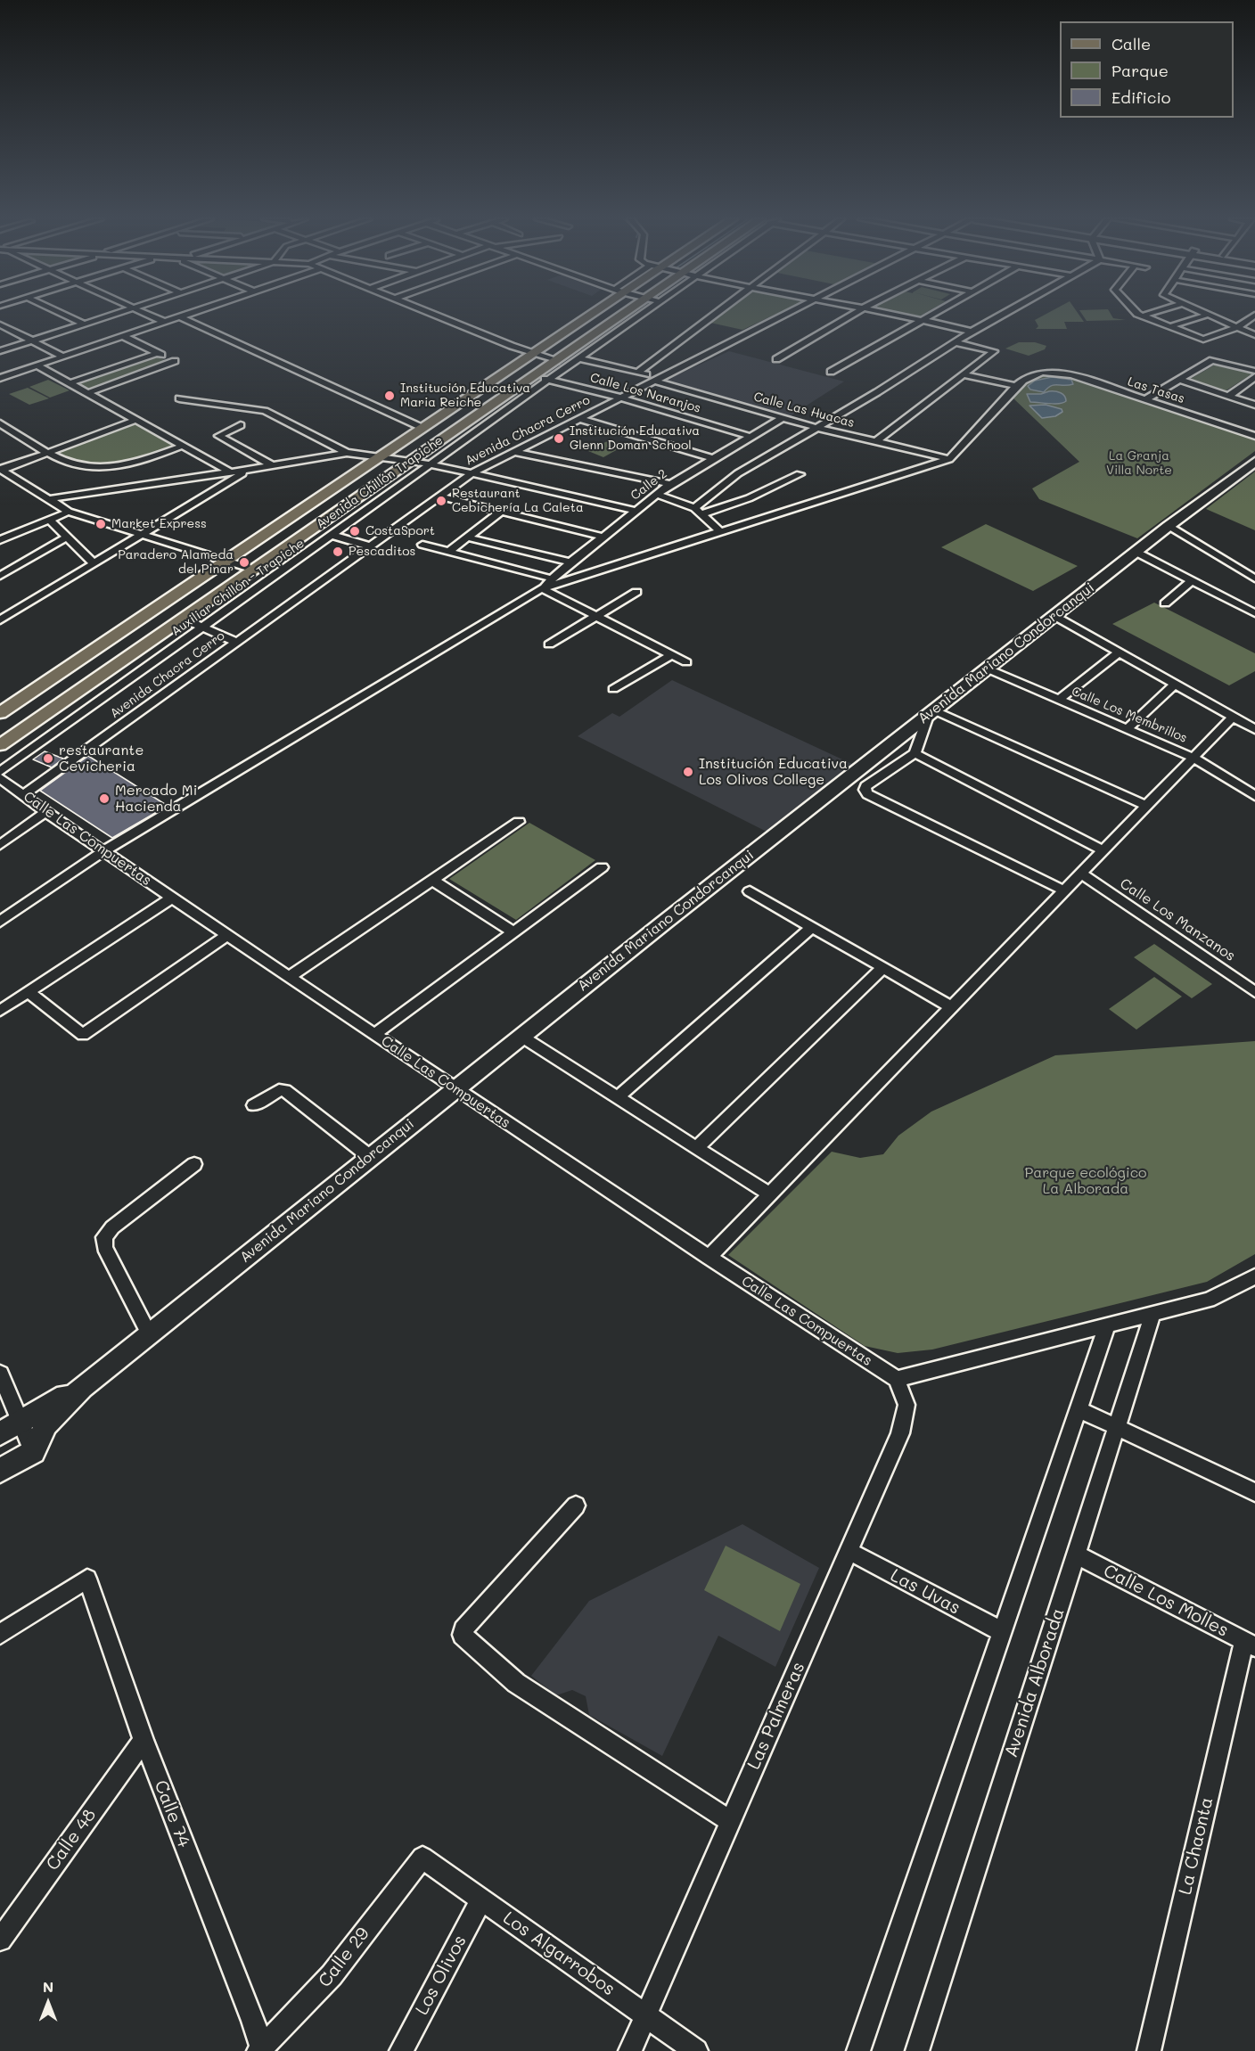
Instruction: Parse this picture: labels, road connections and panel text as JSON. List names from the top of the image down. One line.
{"streets":{"main road":["Avenida Chillón Trapiche"],"street":["Las Tasas","Calle Los Naranjos","Calle Las Huacas","Avenida Chacra Cerro","Calle 2","Auxiliar Chillón - Trapiche","Avenida Mariano Condorcanqui","Calle Los Membrillos","Calle Las Compuertas","Calle Los Manzanos","Las Uvas","Calle Los Molles","Avenida Alborada","Las Palmeras","Calle 74","Calle 48","La Chaonta","Los Algarrobos","Calle 29","Los Olivos"]},"crossings":[["Calle Los Naranjos","Avenida Chacra Cerro"],["Calle Los Naranjos","Avenida Chillón Trapiche"],["Calle Los Naranjos","Calle 2"],["Calle Los Naranjos","Auxiliar Chillón - Trapiche"],["Calle Las Huacas","Avenida Chacra Cerro"],["Calle Las Huacas","Calle 2"],["Calle Las Huacas","Auxiliar Chillón - Trapiche"],["Avenida Chacra Cerro","Calle Las Compuertas"],["Avenida Mariano Condorcanqui","Calle Los Membrillos"],["Avenida Mariano Condorcanqui","Calle Las Compuertas"],["Calle Las Compuertas","Las Palmeras"],["Las Uvas","Las Palmeras"],["Calle Los Molles","Avenida Alborada"],["Calle Los Molles","La Chaonta"],["Las Palmeras","Los Algarrobos"],["Calle 74","Calle 48"],["Calle 74","Calle 29"],["Los Algarrobos","Calle 29"],["Los Algarrobos","Los Olivos"]],"parks":["La Granja Villa Norte","Parque ecológico La Alborada"],"places":["Institución Educativa Maria Reiche","Institución Educativa Glenn Doman School","Restaurant Cebichería La Caleta","Market Express","CostaSport","Pescaditos","Paradero Alameda del Pinar","restaurante Cevicheria","Institución Educativa Los Olivos College","Mercado Mi Hacienda"],"legend":["Calle","Parque","Edificio"],"north":"top"}
